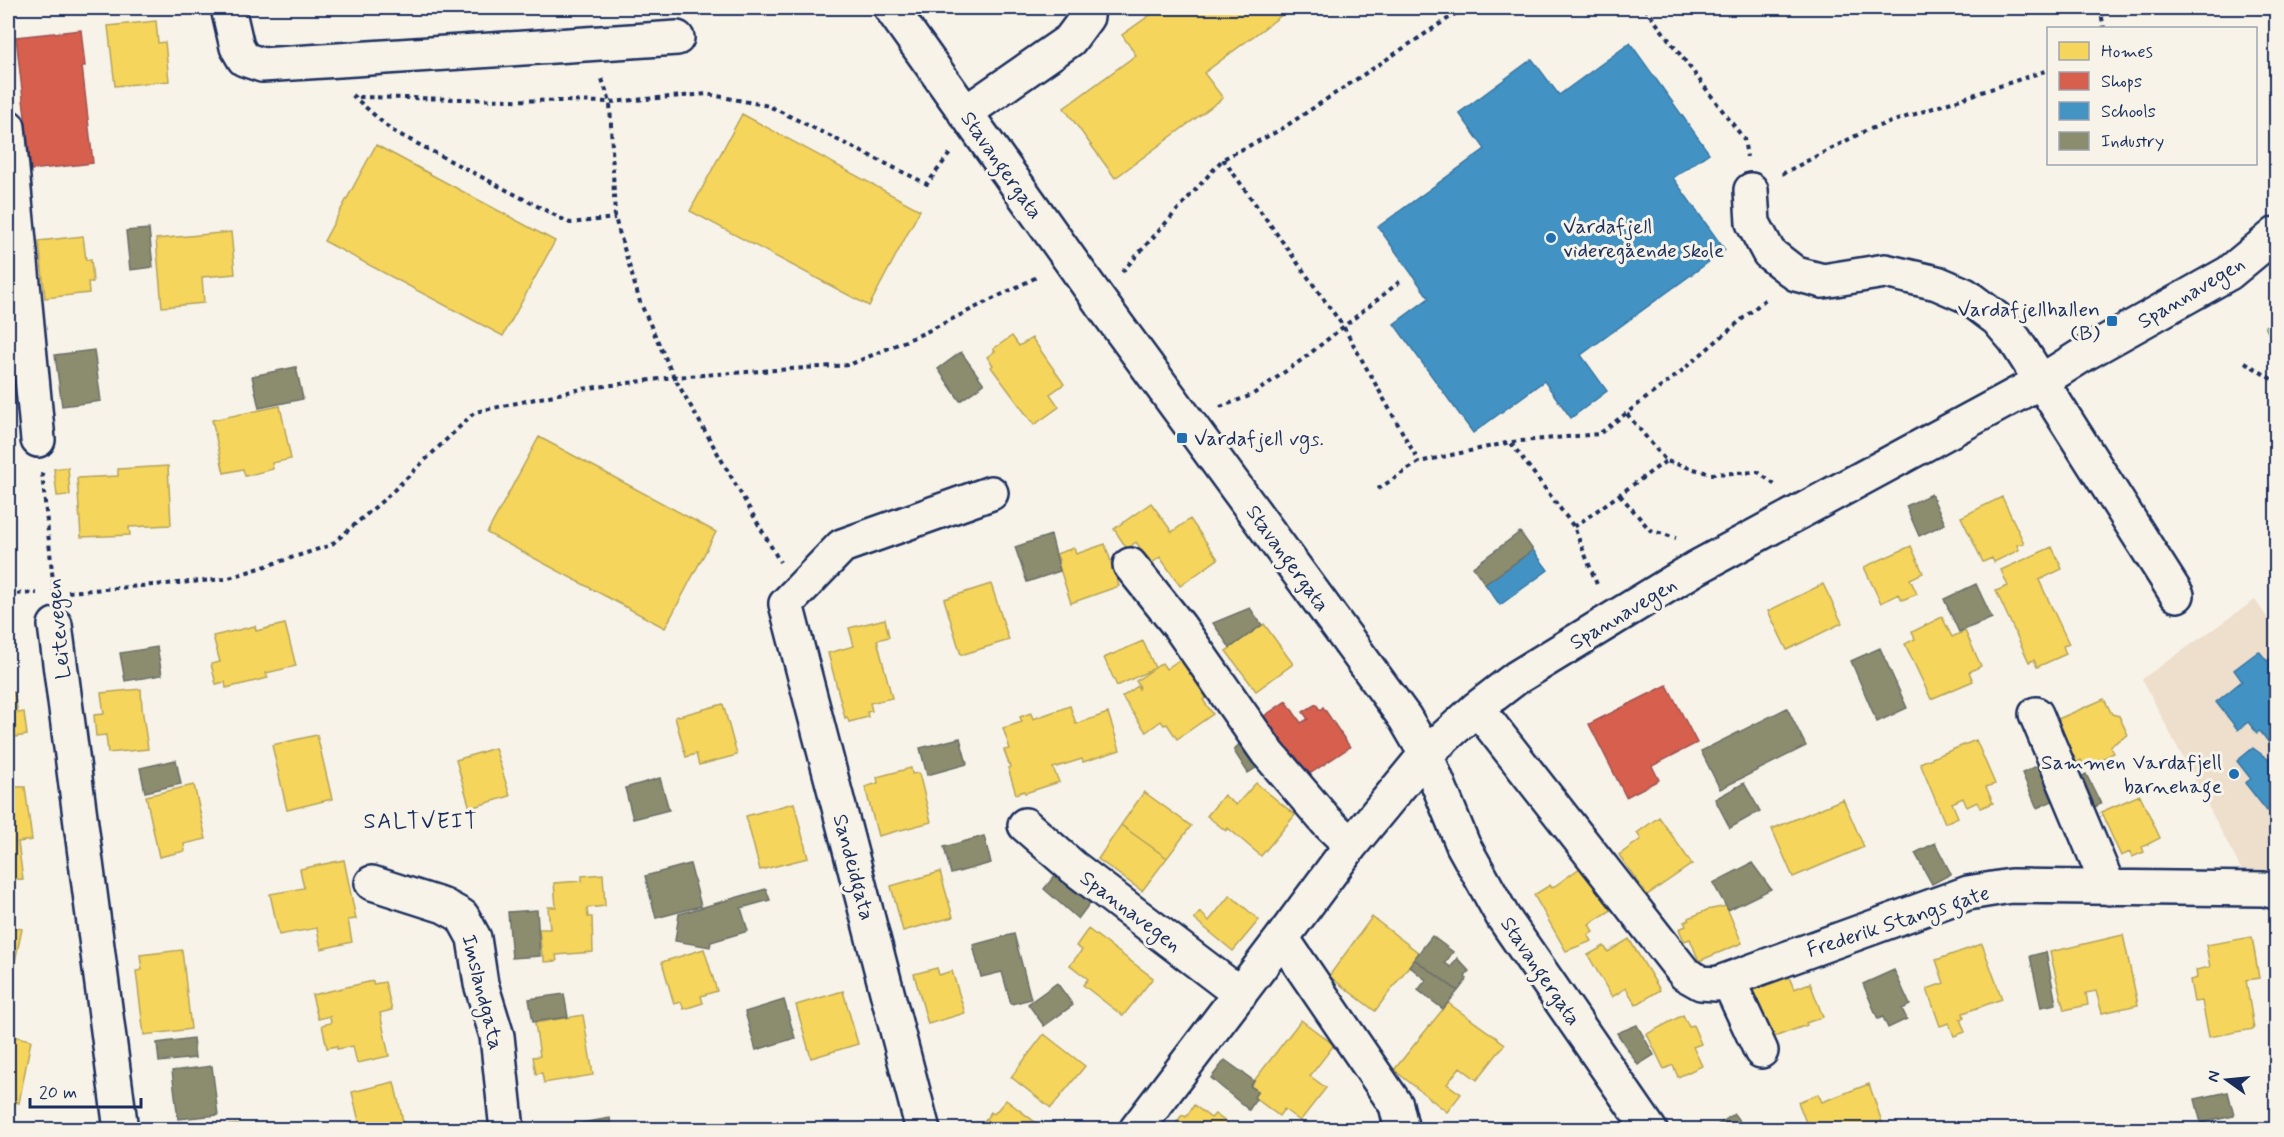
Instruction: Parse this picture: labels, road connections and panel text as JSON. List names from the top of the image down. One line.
{"streets":{"street":["Stavangergata","Spannavegen","Leitevegen","Sandeidgata","Frederik Stangs gate","Imslandgata"]},"crossings":[["Stavangergata","Spannavegen"],["Spannavegen","Frederik Stangs gate"]],"districts":["SALTVEIT"],"places":{"other":["Vardafjell videregående skole","Sammen Vardafjell barnehage"],"transit":["Vardafjellhallen (B)","Vardafjell vgs."]},"legend":["Homes","Shops","Schools","Industry"],"scale_bar":"20 m","north":"left"}
